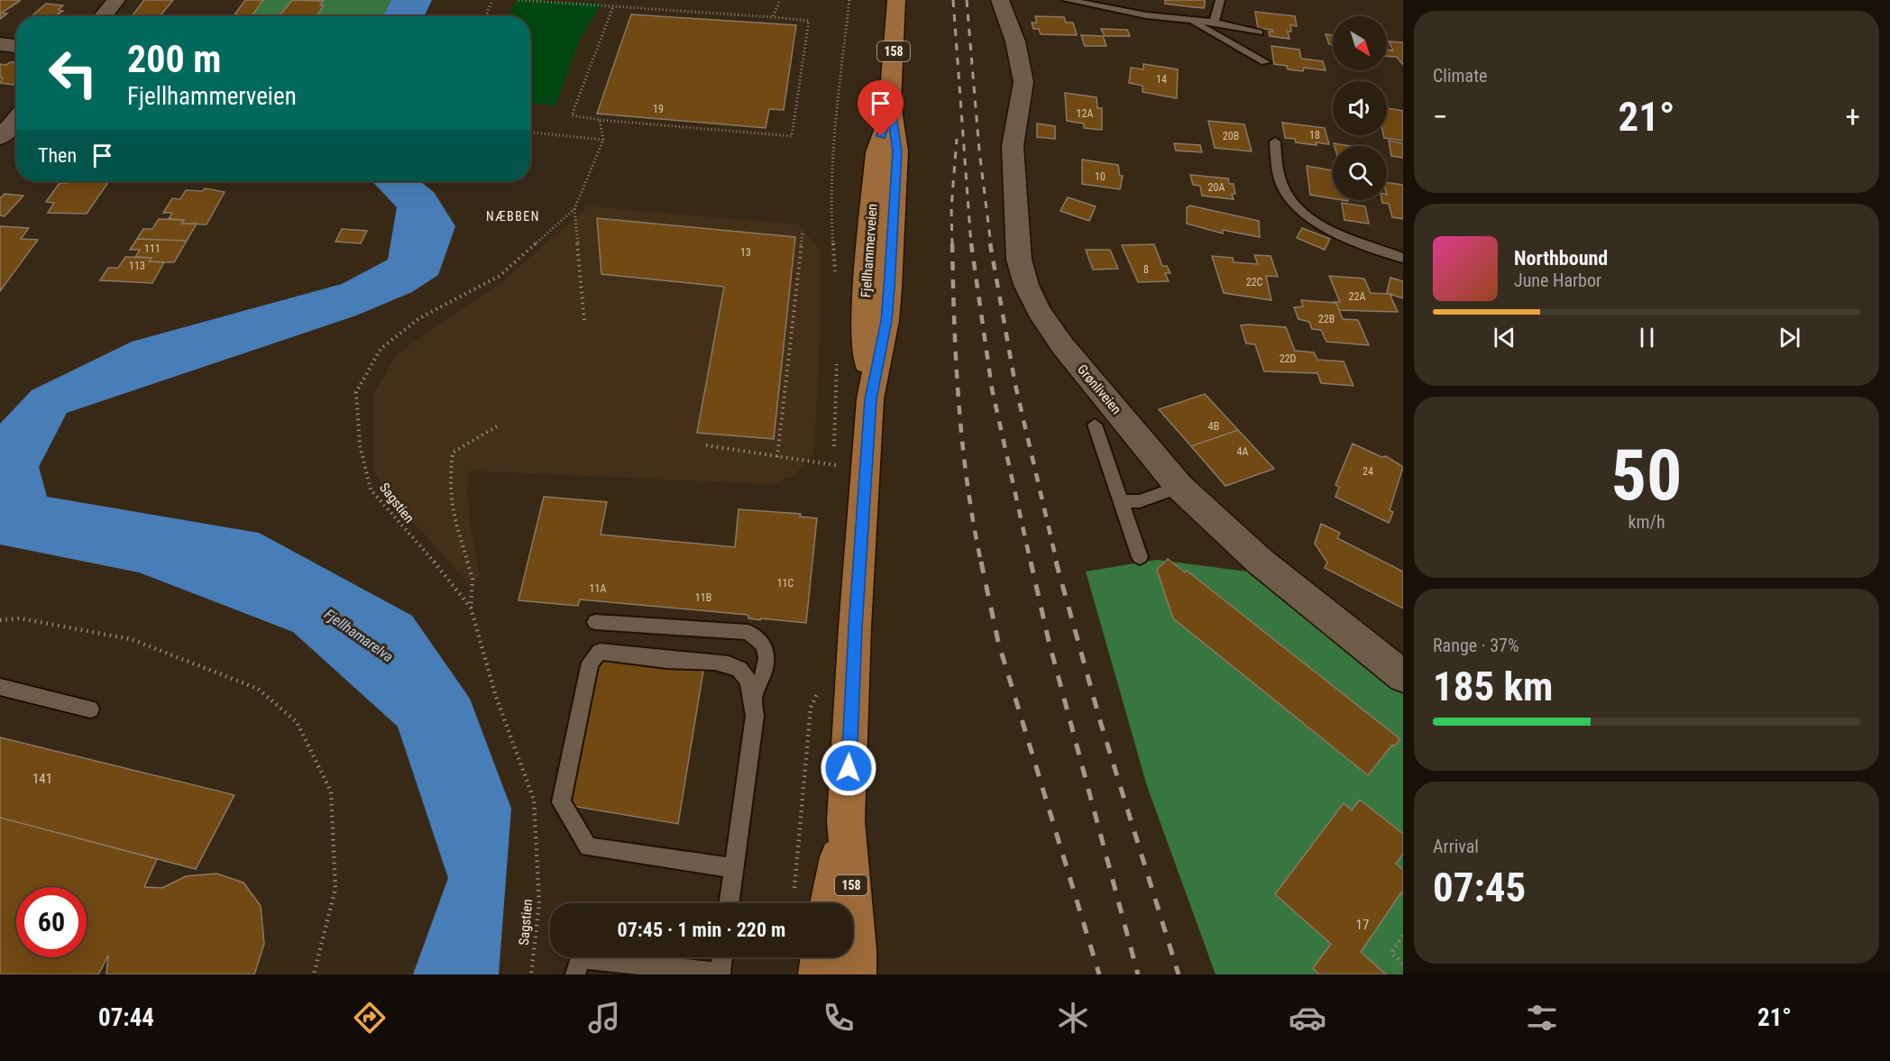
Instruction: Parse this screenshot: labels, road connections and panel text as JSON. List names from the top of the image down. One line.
{"streets":{"main road":["158","Fjellhammerveien"],"street":["Grønliveien"],"path":["Sagstien"]},"districts":["NÆBBEN"],"water":["Fjellhamarelva"],"house_numbers":["14","19","12A","18","20B","10","20A","111","13","113","8","22C","22A","22B","22D","4B","4A","24","11C","11A","11B","141","17"],"north":"bottom right","page":{"tile":["Climate",["50","km/h"],["Range · 37%","185 km"],["Arrival","07:45"]],"turn":["200 m","Fjellhammerveien"],"heat":["−","21°","+"],"then":"Then","song":["Northbound","June Harbor"],"limit":"60","trip":"07:45 · 1 min · 220 m","tabs":["07:44","21°"]}}
